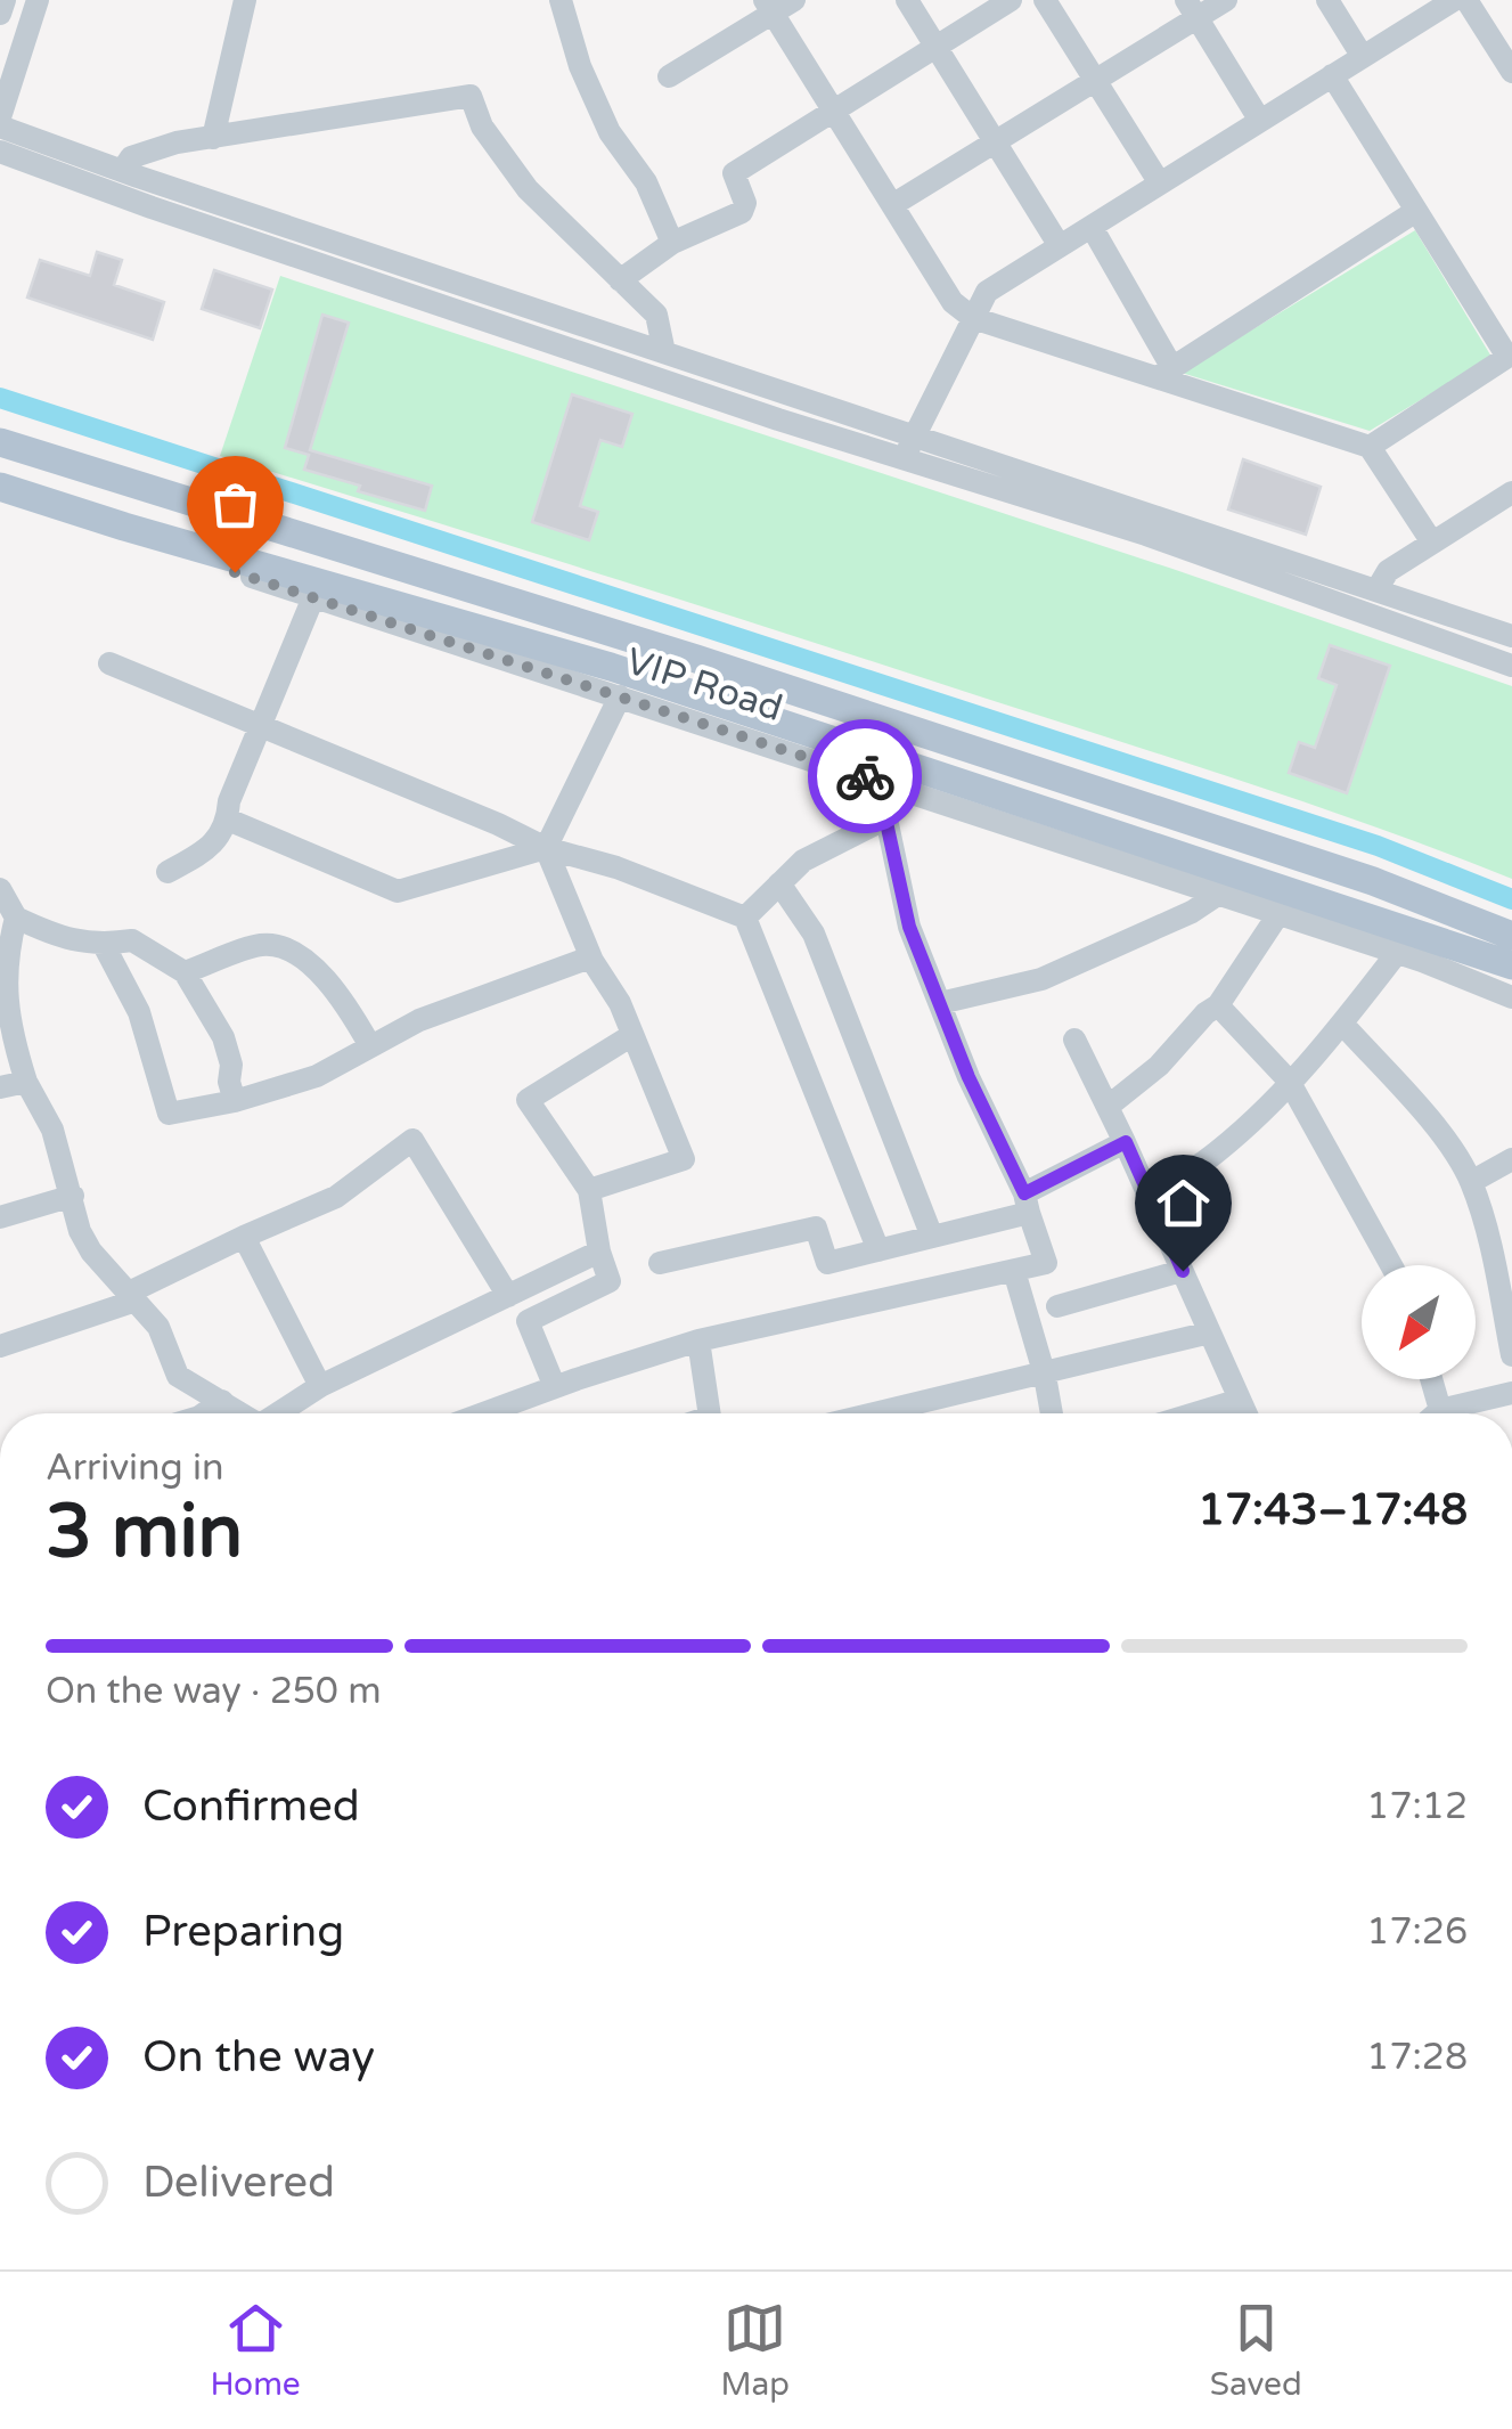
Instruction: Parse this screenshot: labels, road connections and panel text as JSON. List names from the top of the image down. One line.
{"streets":{"main road":["VIP Road"]},"north":"bottom left","page":{"heading":["3 min","Arriving in","17:43–17:48"],"bar":"On the way · 250 m","list":[["Confirmed","17:12"],["Preparing","17:26"],["On the way","17:28"],"Delivered"],"tabs":["Home","Map","Saved"]}}
